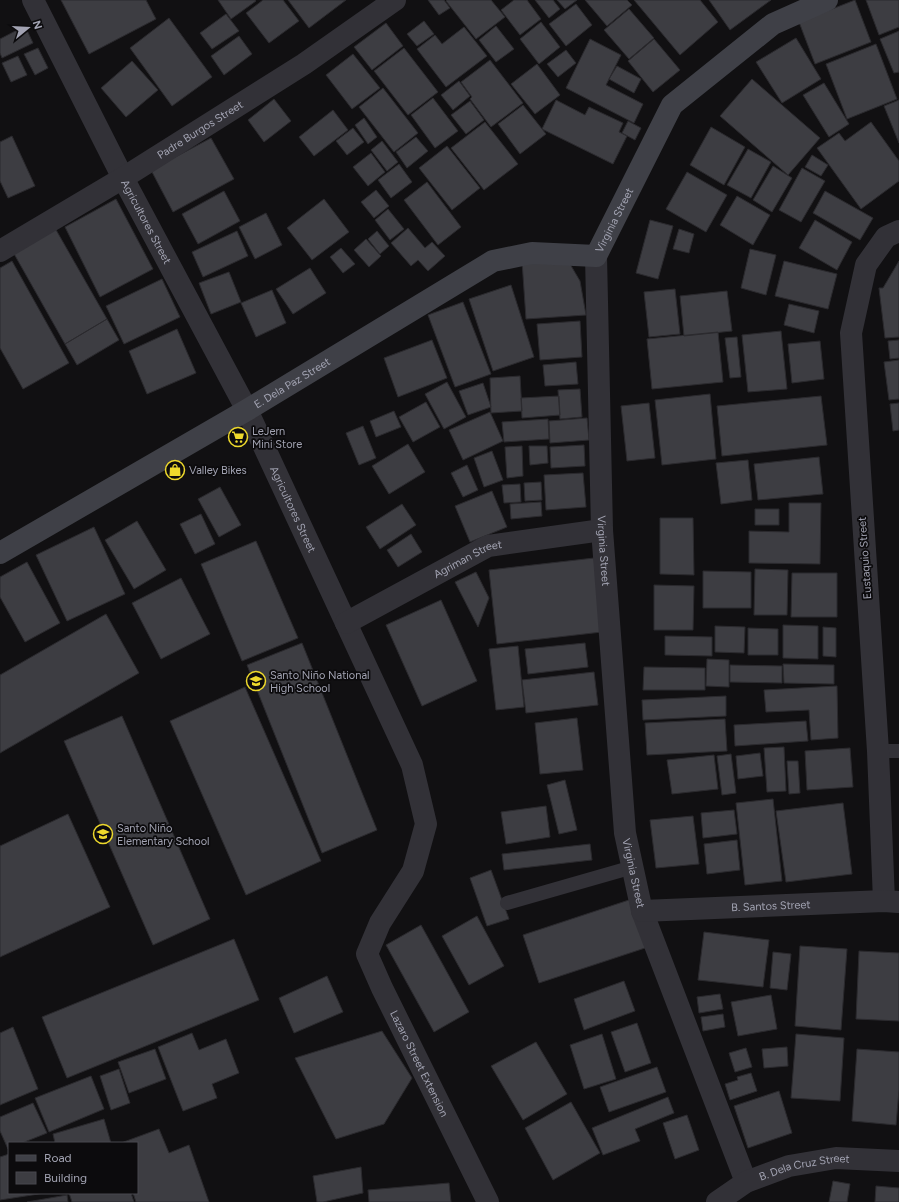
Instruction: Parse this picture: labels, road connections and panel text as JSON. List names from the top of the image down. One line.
{"streets":{"street":["Padre Burgos Street","Virginia Street","Agricultores Street","E. Dela Paz Street","Eustaquio Street","Agriman Street","B. Santos Street","Lazaro Street Extension","B. Dela Cruz Street"]},"crossings":[["Padre Burgos Street","Agricultores Street"],["Virginia Street","E. Dela Paz Street"],["Virginia Street","Agriman Street"],["Virginia Street","B. Santos Street"],["Virginia Street","B. Dela Cruz Street"],["Agricultores Street","E. Dela Paz Street"],["Agricultores Street","Agriman Street"],["Agricultores Street","Lazaro Street Extension"],["Eustaquio Street","B. Santos Street"]],"places":{"supermarket":["LeJern Mini Store"],"shop":["Valley Bikes"],"school or university":["Santo Niño National High School","Santo Niño Elementary School"]},"legend":["Road","Building"],"north":"right"}
